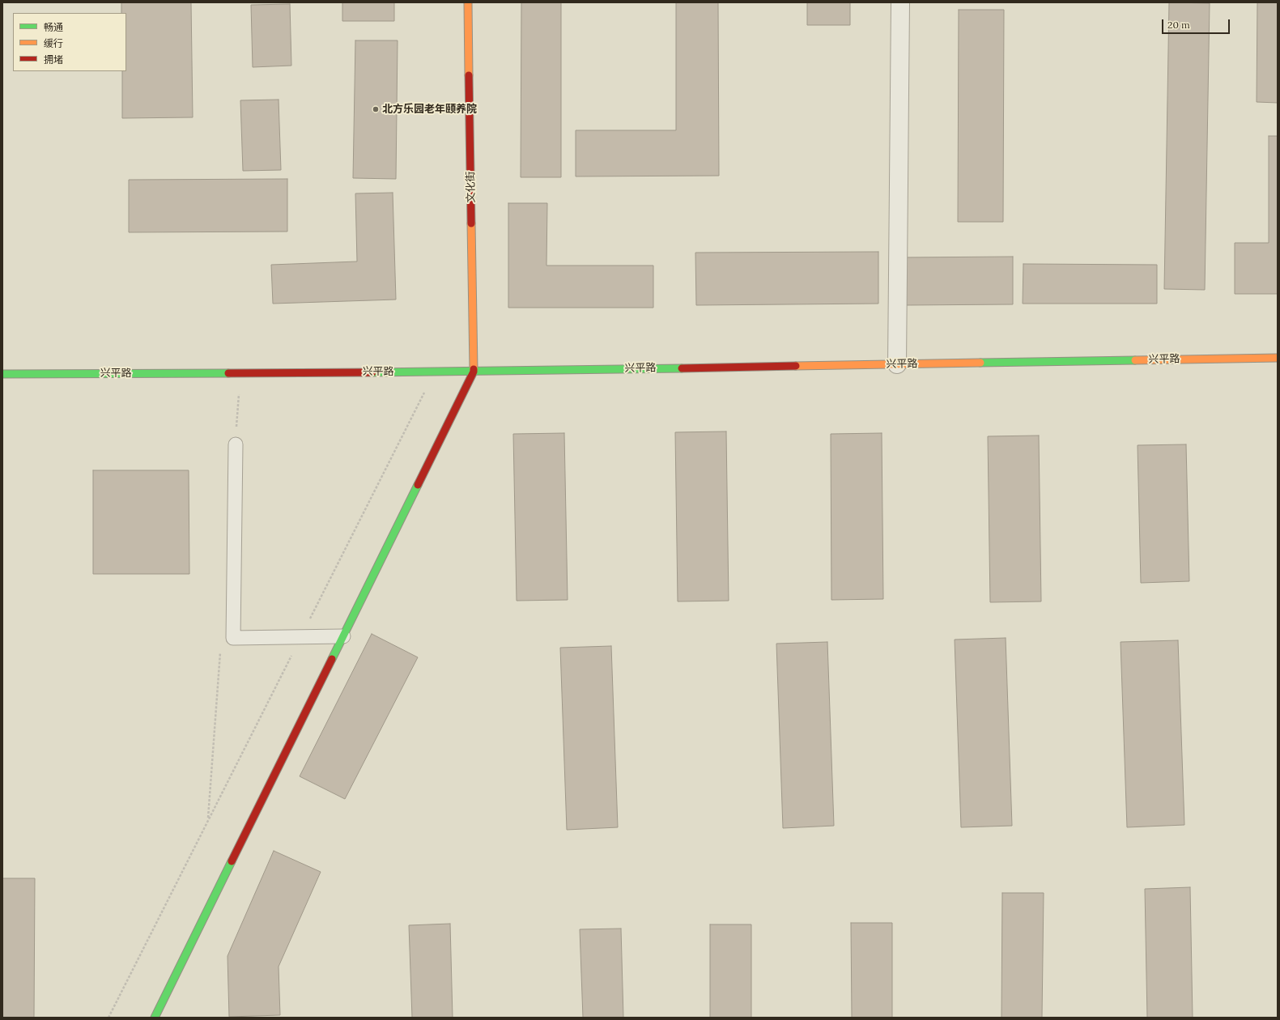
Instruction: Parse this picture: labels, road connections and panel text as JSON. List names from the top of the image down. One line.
{"streets":{"street":["文化街","兴平路"]},"crossings":[["文化街","兴平路"]],"places":["北方乐园老年颐养院"],"legend":["畅通","缓行","拥堵"],"scale_bar":"20 m"}
